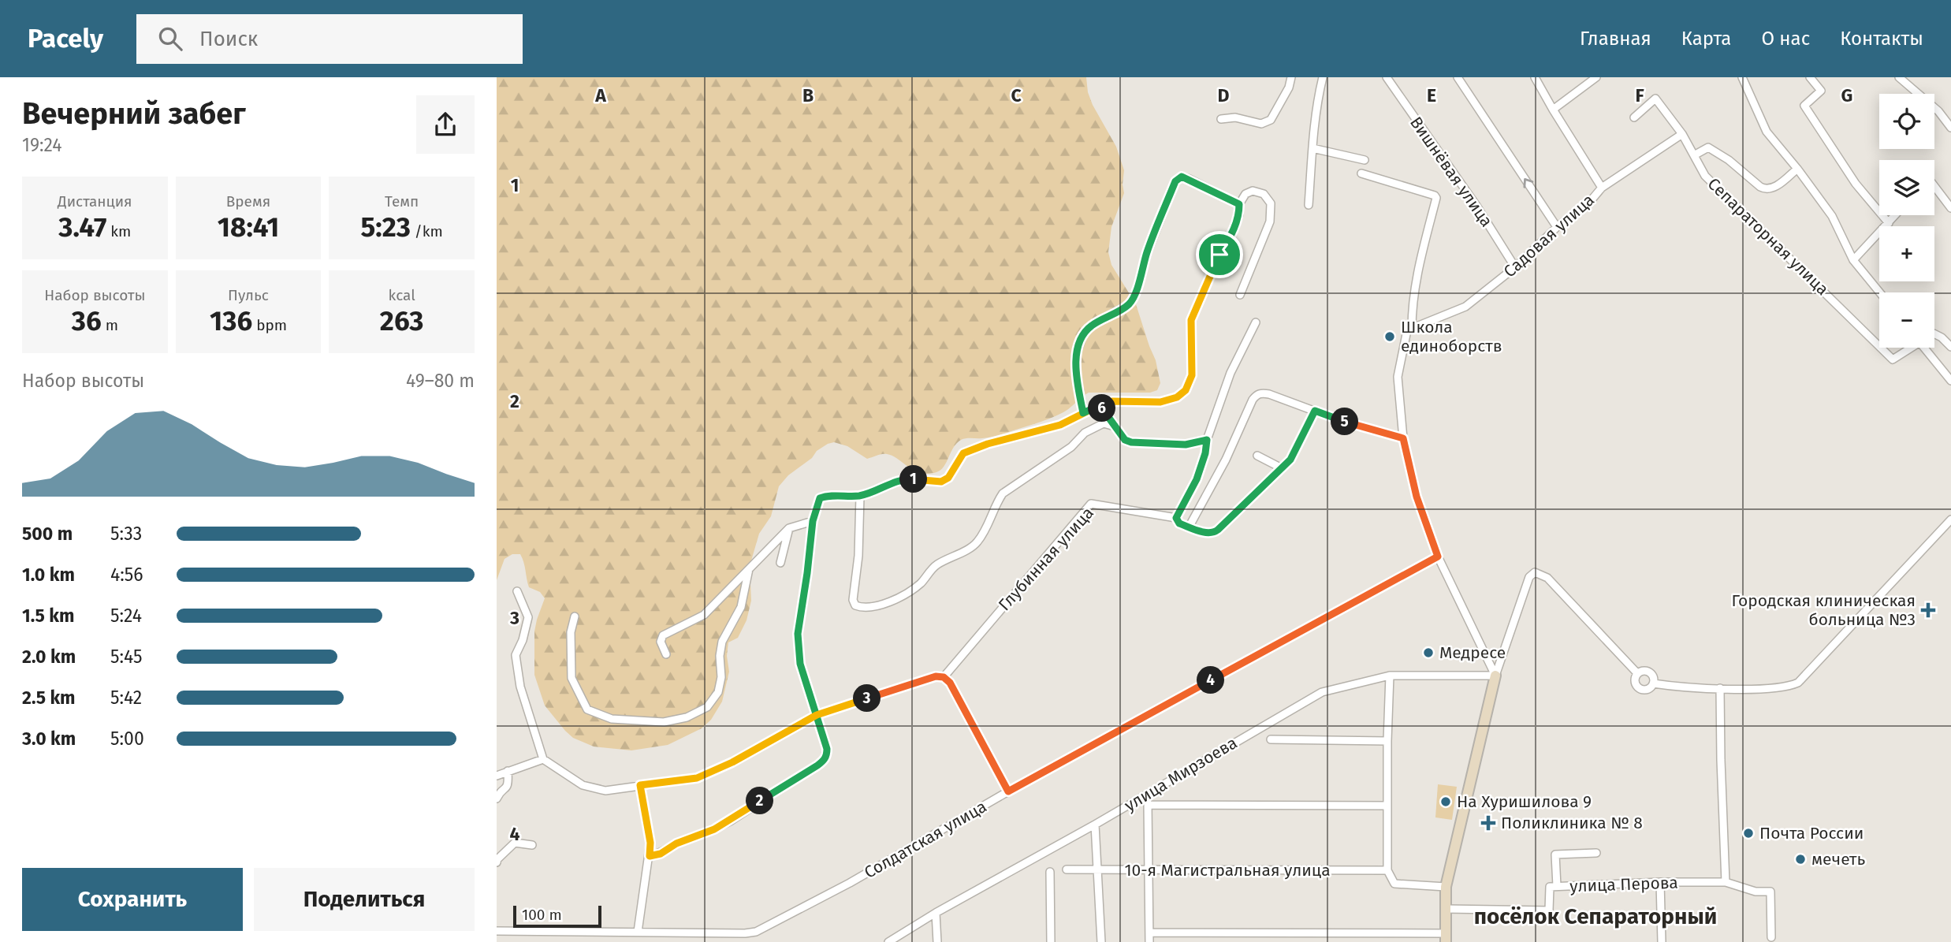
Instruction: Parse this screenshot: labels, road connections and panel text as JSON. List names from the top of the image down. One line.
{"streets":{"street":["Вишнёвая улица","Садовая улица","Сепараторная улица","Глубинная улица","улица Мирзоева","Солдатская улица","10-я Магистральная улица","улица Перова"]},"crossings":[["Вишнёвая улица","Садовая улица"],["Садовая улица","Сепараторная улица"]],"districts":["посёлок Сепараторный"],"places":{"other":["Школа единоборств","Медресе","На Хуришилова 9","Почта России","мечеть"],"health":["Городская клиническая больница №3","Поликлиника № 8"]},"scale_bar":"100 m","page":{"header":"Pacely","search":"Поиск","nav":["Главная","Карта","О нас","Контакты"],"heading":["Вечерний забег","19:24"],"map_buttons":["+","−"],"stats":[["Дистанция","3.47 km"],["Время","18:41"],["Темп","5:23 /km"],["Набор высоты","36 m"],["Пульс","136 bpm"],["kcal","263"]],"chart":["Набор высоты","49–80 m"],"pins":["6","5","1","4","3","2"],"list":[{"name":"500 m","note":"5:33"},{"name":"1.0 km","note":"4:56"},{"name":"1.5 km","note":"5:24"},{"name":"2.0 km","note":"5:45"},{"name":"2.5 km","note":"5:42"},{"name":"3.0 km","note":"5:00"}],"buttons":["Сохранить","Поделиться"],"scale":"100 m"},"grid":{"columns":["A","B","C","D","E","F","G"],"rows":["1","2","3","4"]}}
